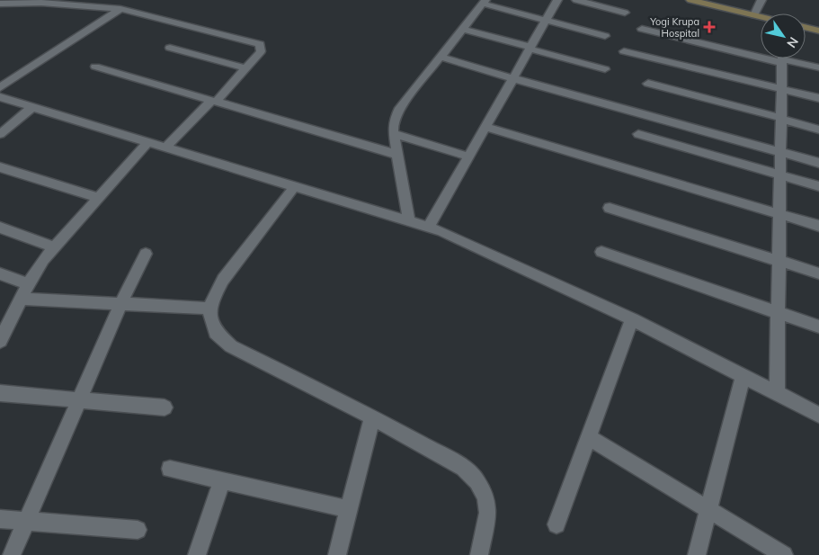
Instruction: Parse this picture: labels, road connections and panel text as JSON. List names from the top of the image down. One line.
{"places":{"health":["Yogi Krupa Hospital"]},"north":"bottom right"}
